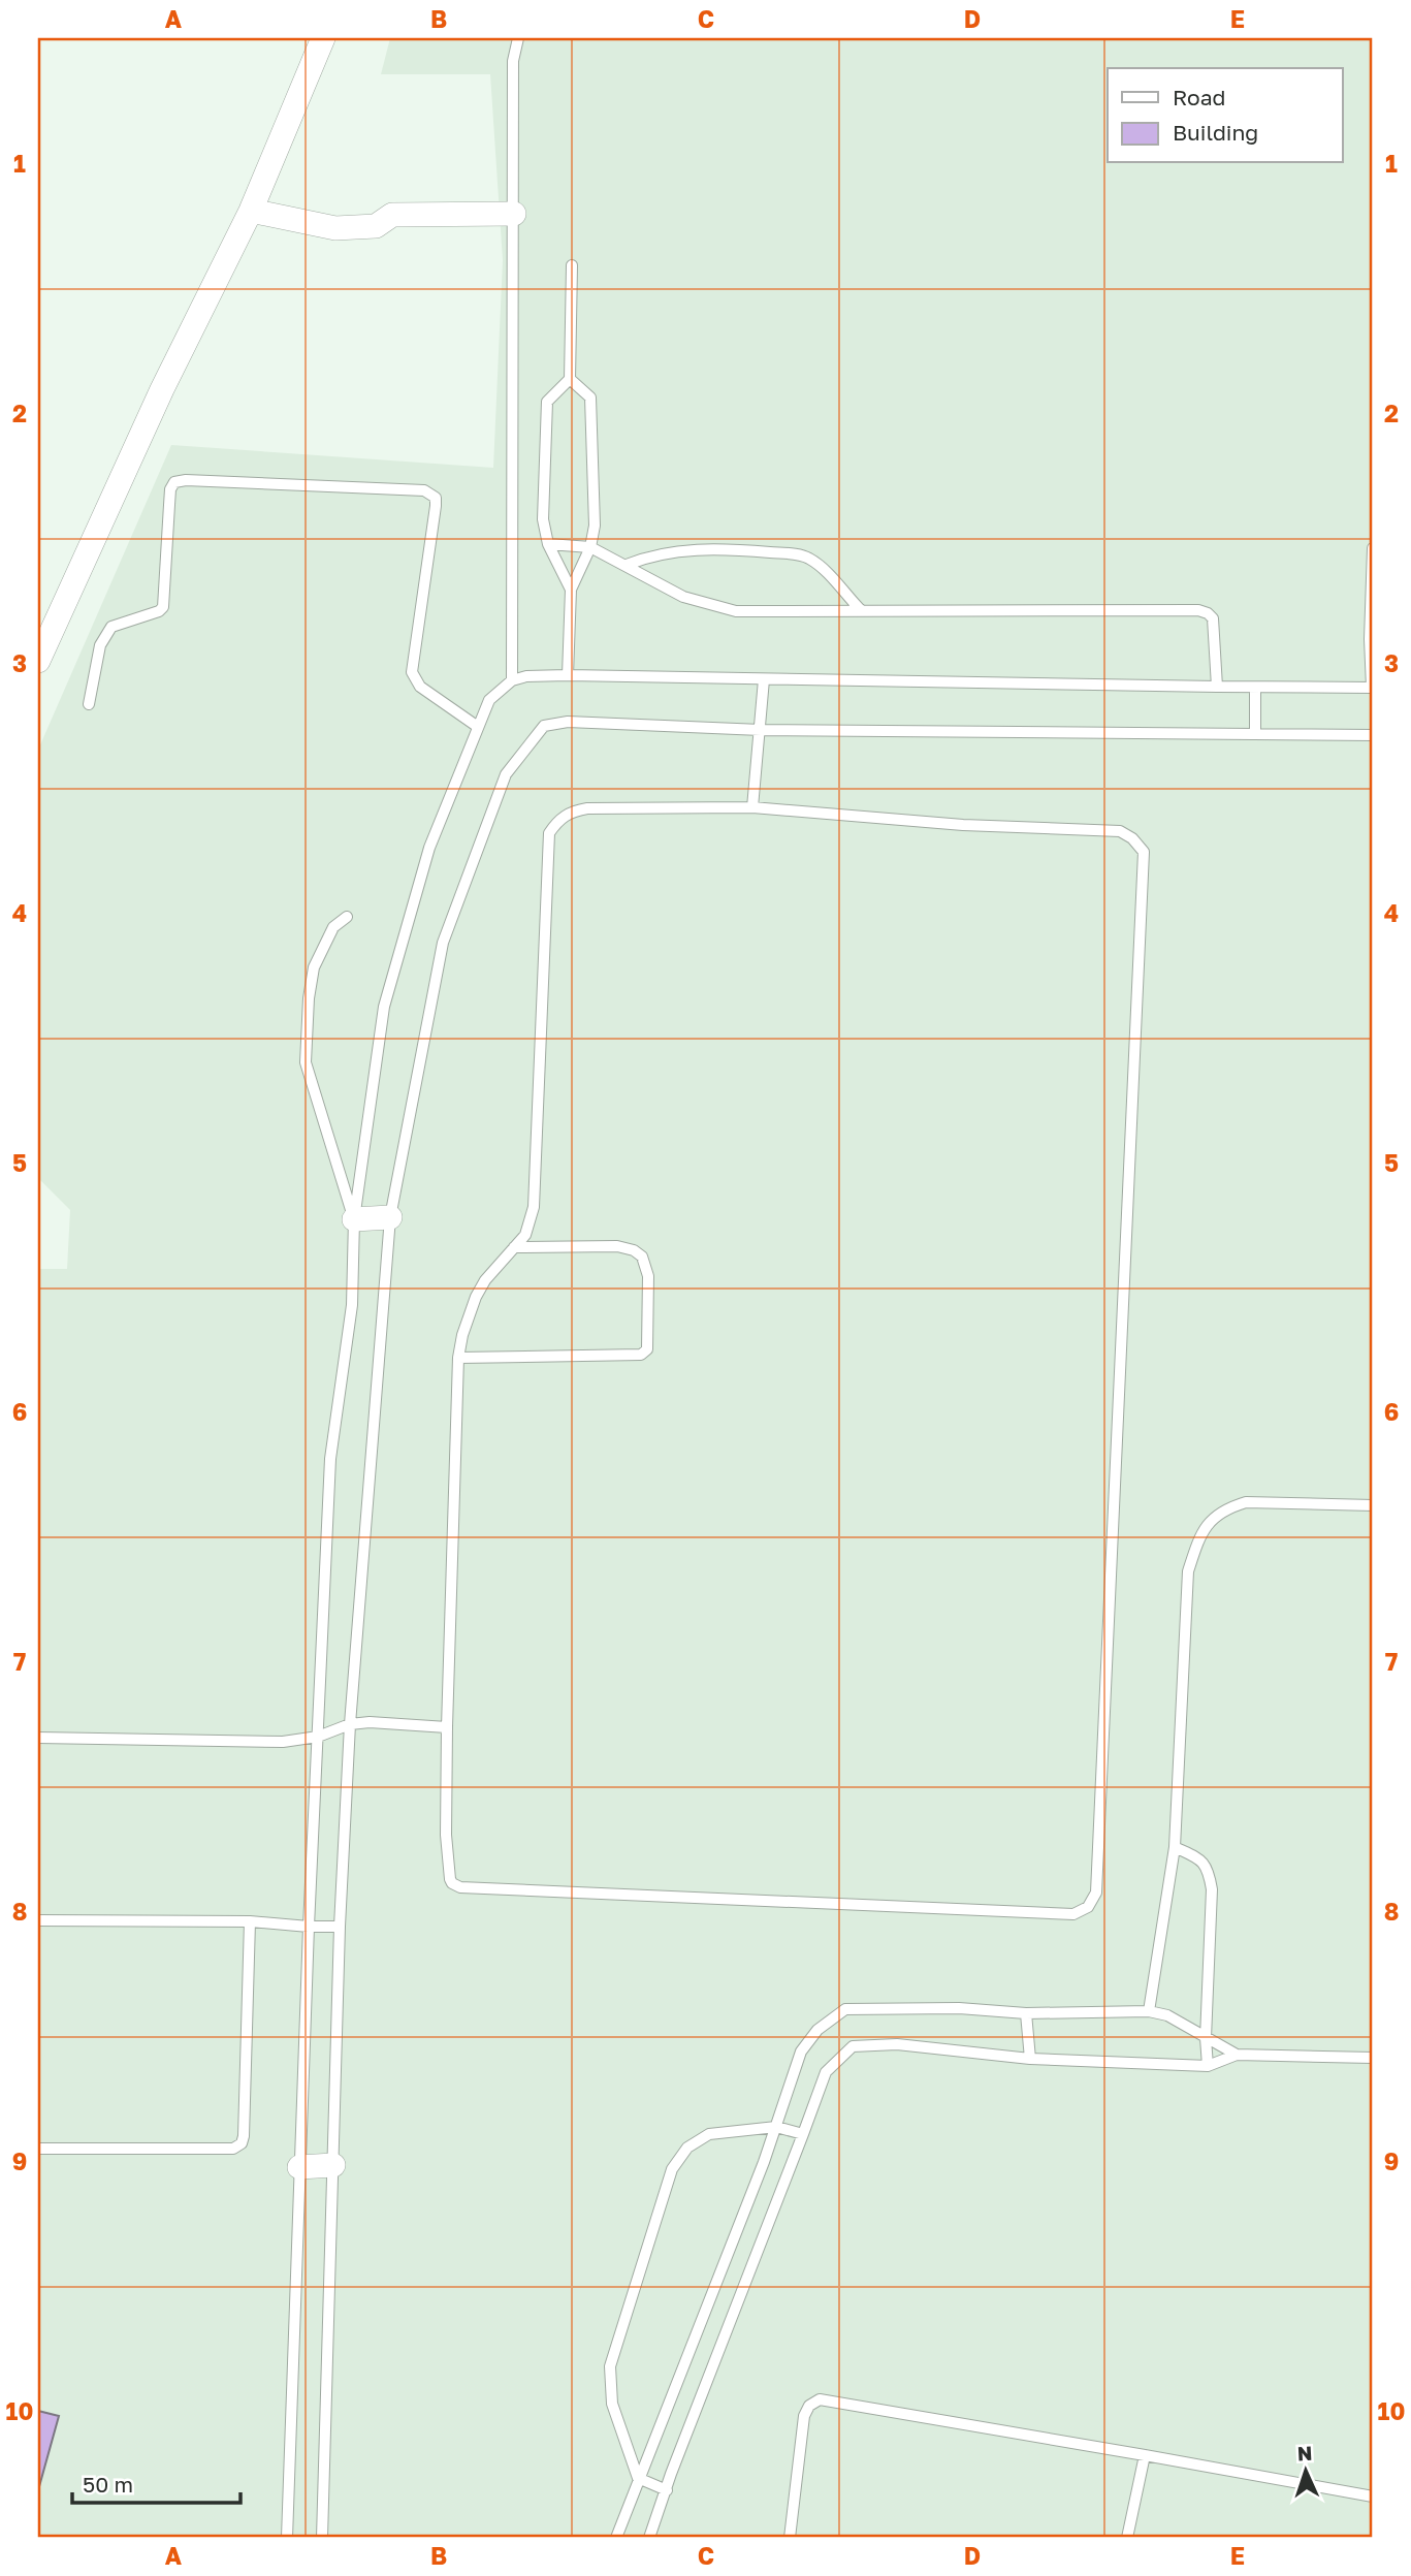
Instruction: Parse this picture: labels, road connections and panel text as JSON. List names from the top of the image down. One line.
{"legend":["Road","Building"],"scale_bar":"50 m","north":"top","grid":{"columns":["A","B","C","D","E"],"rows":["1","2","3","4","5","6","7","8","9","10"]}}
